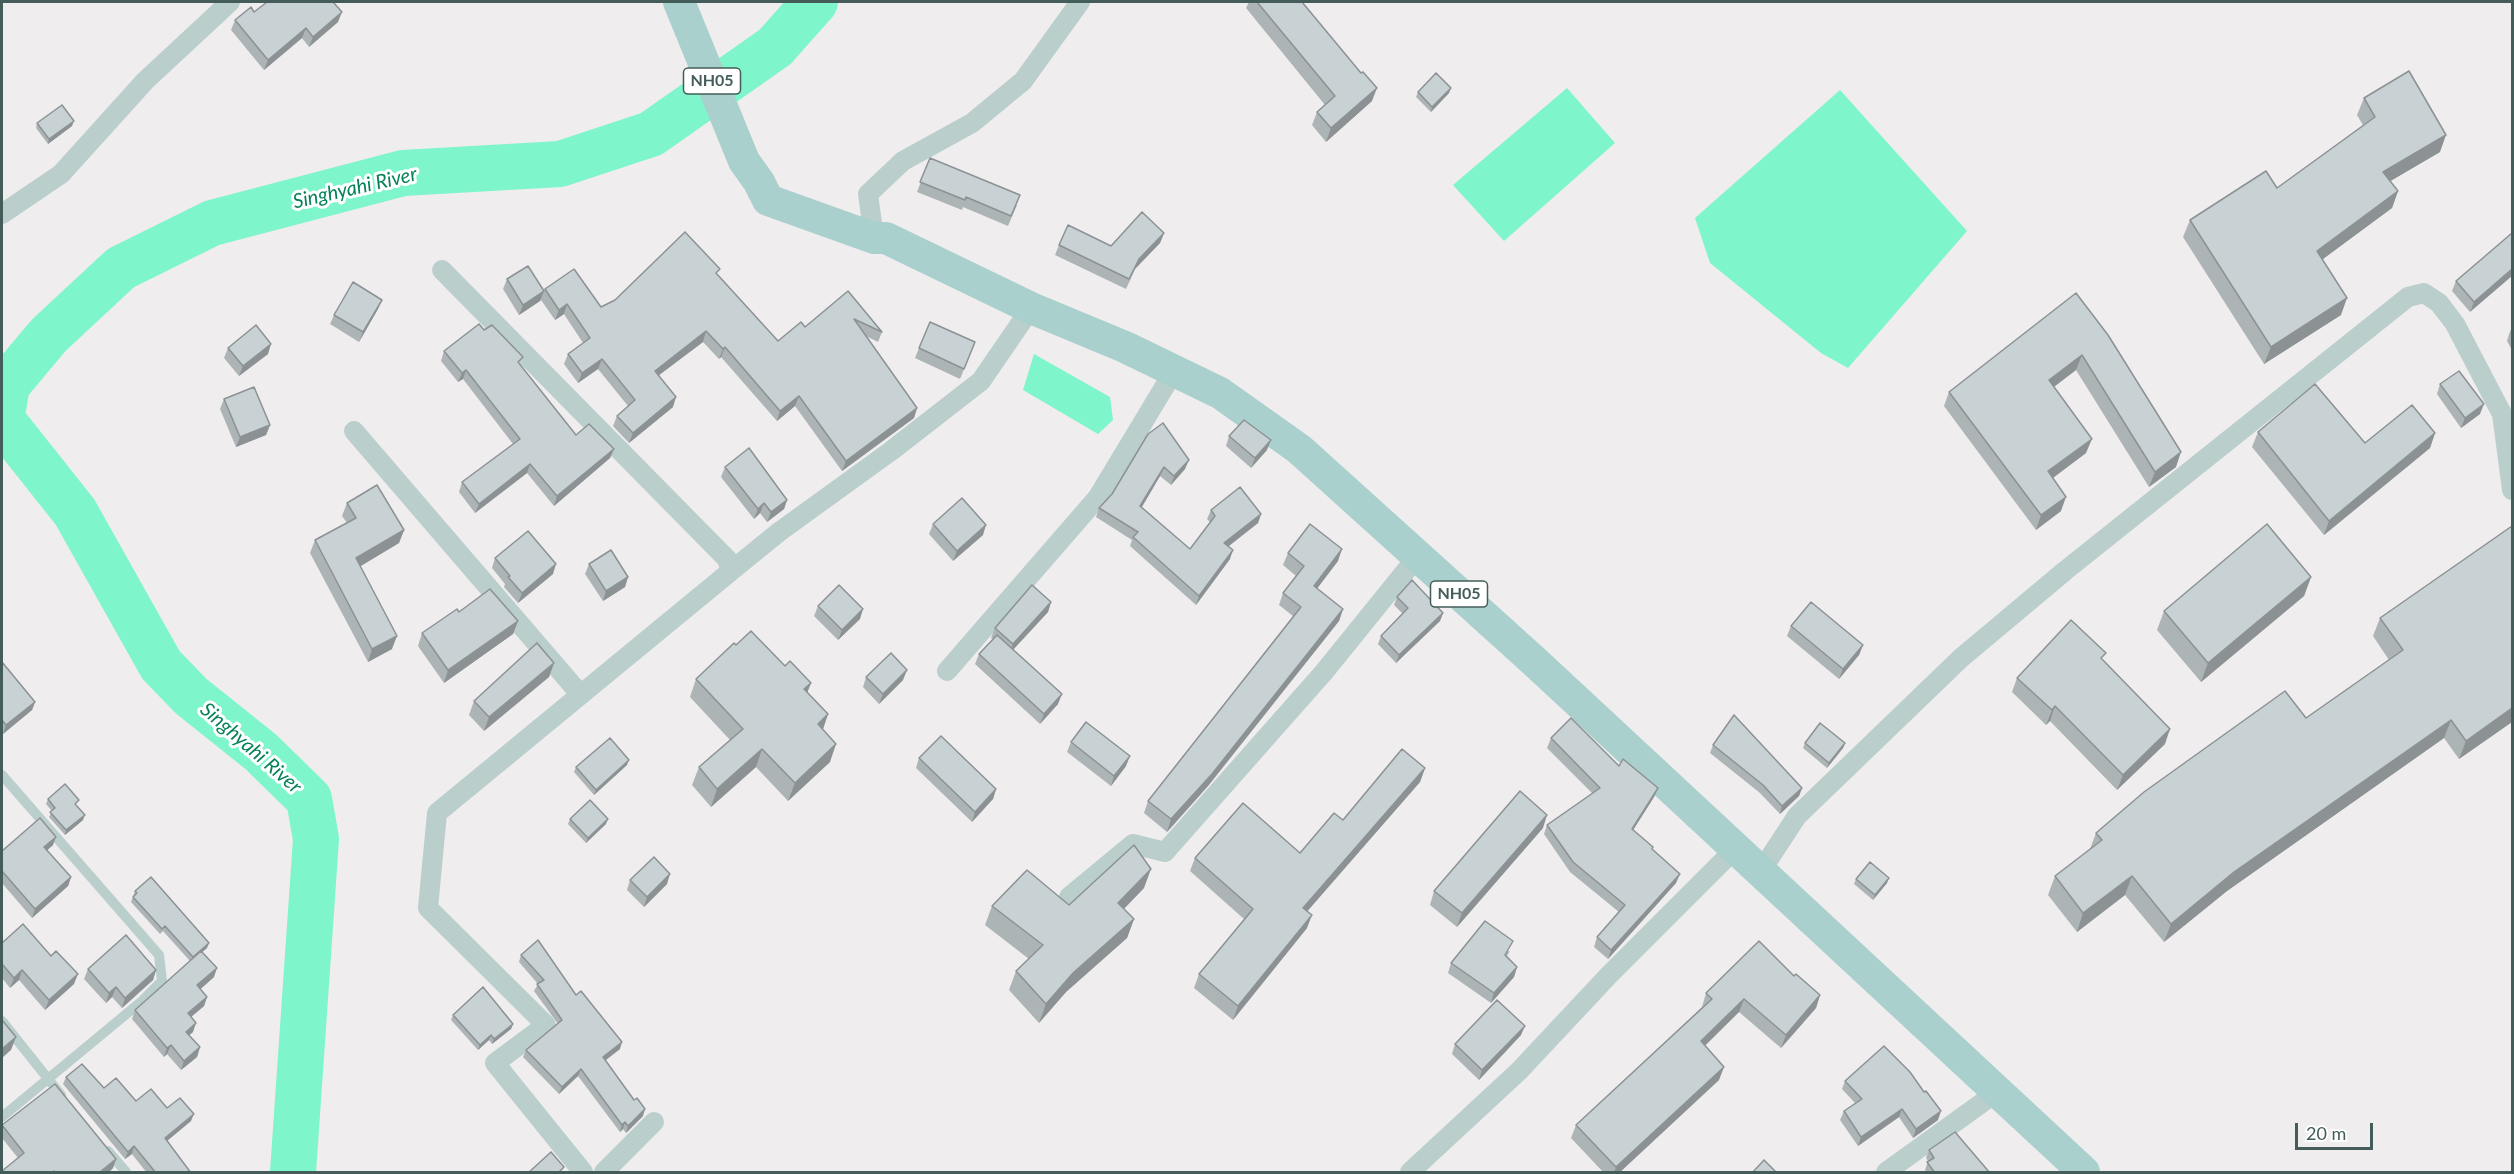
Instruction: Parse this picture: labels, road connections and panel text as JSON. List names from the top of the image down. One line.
{"streets":{"main road":["NH05"]},"water":["Singhyahi River"],"scale_bar":"20 m"}
